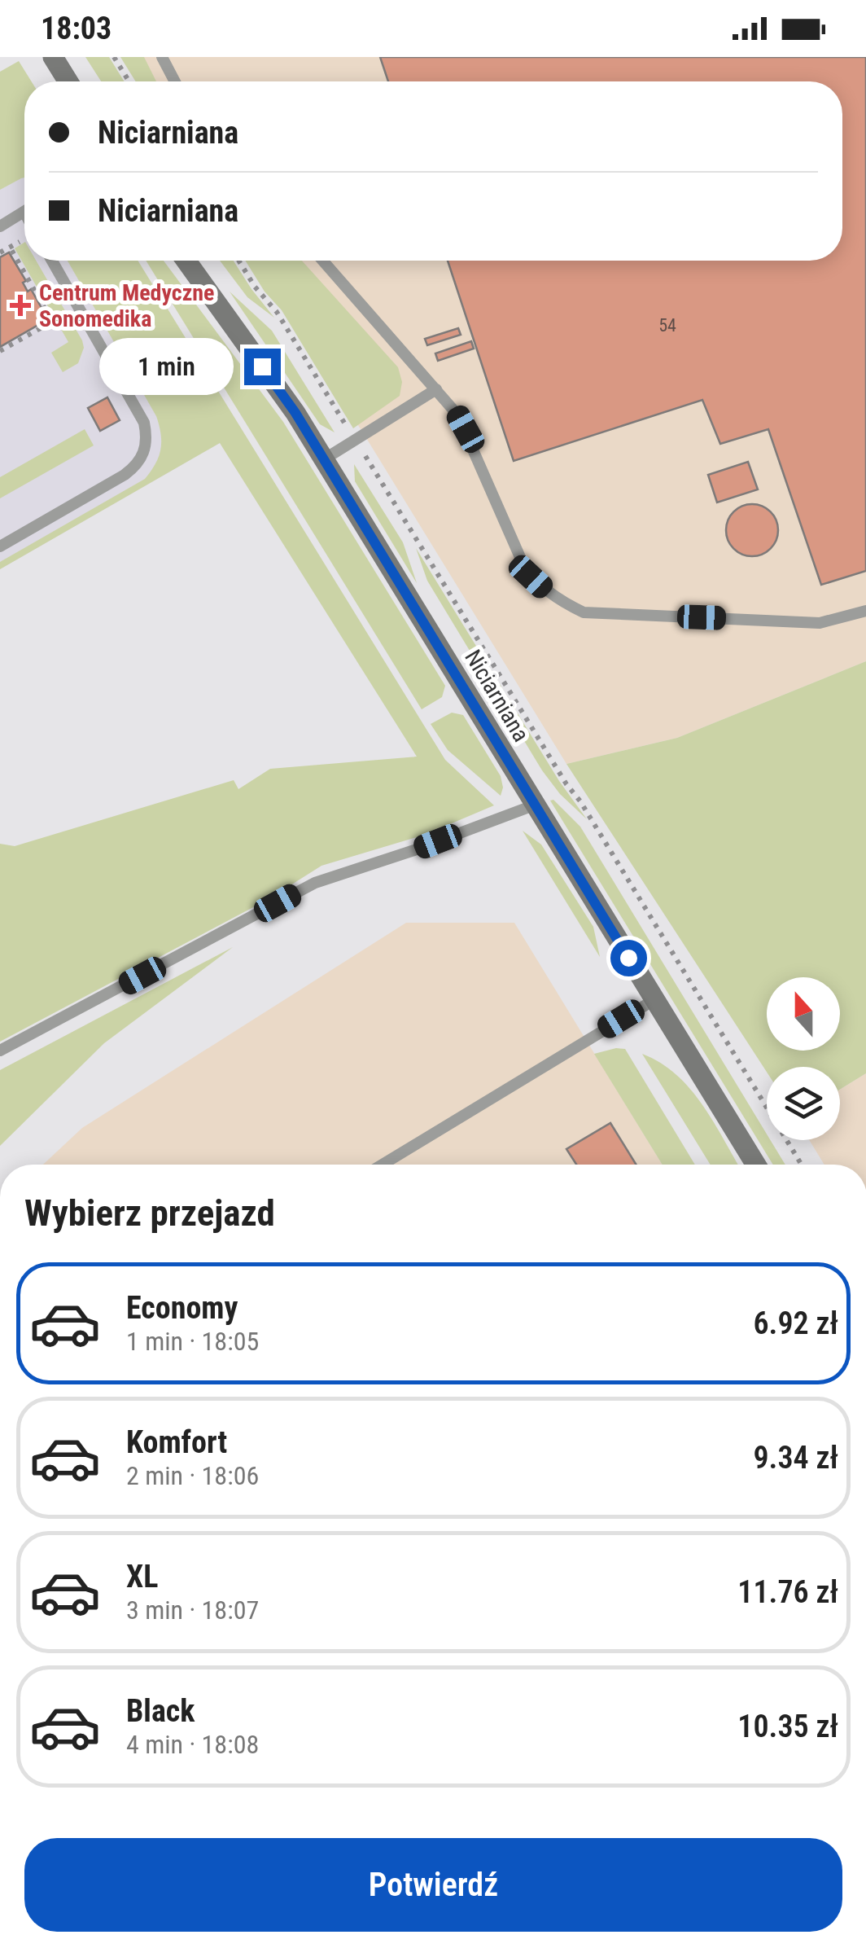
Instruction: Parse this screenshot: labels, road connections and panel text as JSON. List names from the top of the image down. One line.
{"streets":{"street":["Niciarniana"]},"places":{"health":["Centrum Medyczne Sonomedika"]},"house_numbers":["54"],"north":"top","page":{"status":"18:03","banner":["Niciarniana","Niciarniana"],"bubble":"1 min","heading":"Wybierz przejazd","list":[{"name":"Economy","note":"1 min · 18:05","value":"6.92 zł"},{"name":"Komfort","note":"2 min · 18:06","value":"9.34 zł"},{"name":"XL","note":"3 min · 18:07","value":"11.76 zł"},{"name":"Black","note":"4 min · 18:08","value":"10.35 zł"}],"buttons":"Potwierdź"}}
